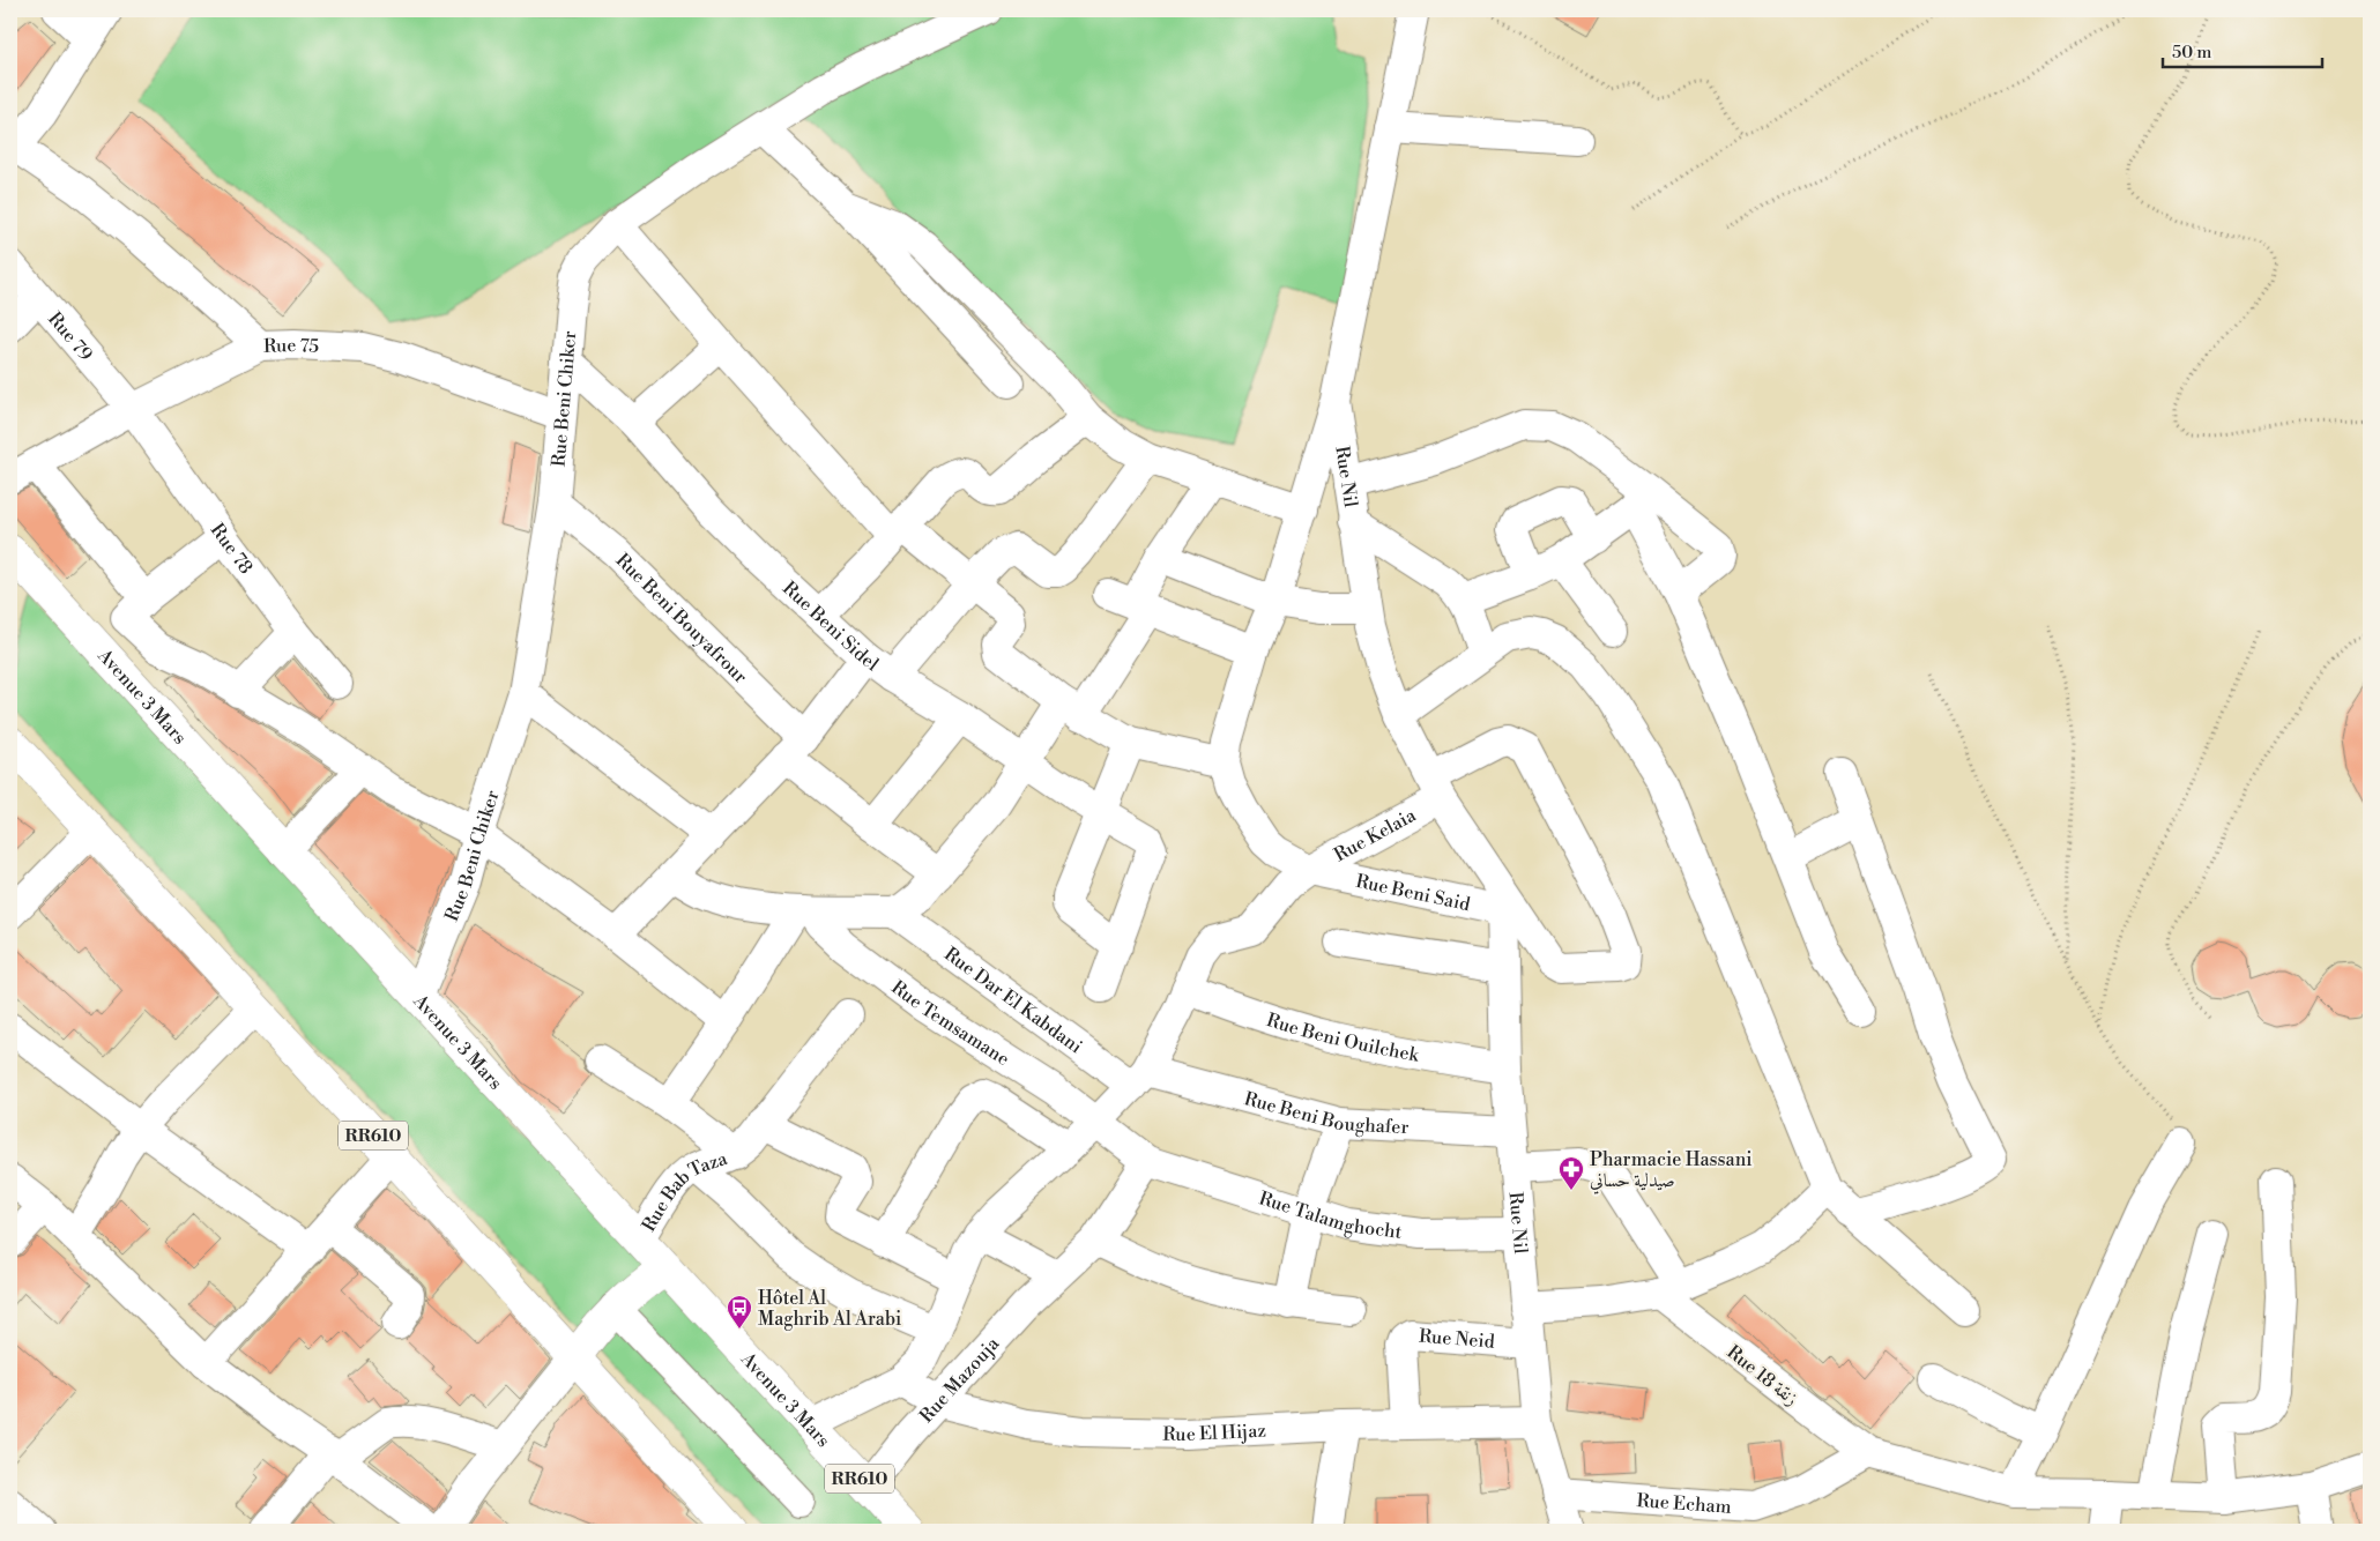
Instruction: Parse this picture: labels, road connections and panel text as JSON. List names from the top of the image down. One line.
{"streets":{"main road":["Avenue 3 Mars","RR610"],"street":["Rue 79","Rue 75","Rue Beni Chiker","Rue Nil","Rue 78","Rue Beni Bouyafrour","Rue Beni Sidel","Rue Kelaia","Rue Beni Said","Rue Dar El Kabdani","Rue Temsamane","Rue Beni Ouilchek","Rue Beni Boughafer","Rue Bab Taza","Rue Talamghocht","Rue Neid","Rue 18 زنقة","Rue Mazouja","Rue El Hijaz","Rue Echam"]},"crossings":[["Rue 79","Rue 75"],["Rue 79","Rue 78"],["Rue 75","Rue Beni Chiker"],["Rue 75","Rue 78"],["Rue Beni Chiker","Rue Beni Bouyafrour"],["Rue Beni Chiker","Rue Beni Sidel"],["Rue Beni Chiker","Avenue 3 Mars"],["Rue Nil","Rue Kelaia"],["Rue Nil","Rue Beni Said"],["Rue Nil","Rue Beni Ouilchek"],["Rue Nil","Rue Beni Boughafer"],["Rue Nil","Rue Talamghocht"],["Rue Nil","Rue Neid"],["Rue Nil","Rue 18 زنقة"],["Rue Nil","Rue El Hijaz"],["Rue Nil","Rue Echam"],["Avenue 3 Mars","Rue Kelaia"],["Avenue 3 Mars","Rue Bab Taza"],["Avenue 3 Mars","Rue Mazouja"],["Rue Kelaia","Rue Beni Said"],["Rue Kelaia","Rue Dar El Kabdani"],["Rue Kelaia","Rue Temsamane"],["Rue Kelaia","Rue Beni Ouilchek"],["Rue Kelaia","Rue Beni Boughafer"],["Rue Kelaia","Rue El Hijaz"],["Rue Dar El Kabdani","Rue Beni Boughafer"],["Rue Temsamane","Rue Talamghocht"],["Rue Temsamane","Rue Mazouja"],["Rue Talamghocht","Rue Mazouja"],["Rue Neid","Rue El Hijaz"],["Rue 18 زنقة","Rue Echam"],["Rue Mazouja","Rue El Hijaz"]],"places":{"pharmacy":["Pharmacie Hassani صيدلية حساني"],"bus stop":["Hôtel Al Maghrib Al Arabi"]},"scale_bar":"50 m"}
